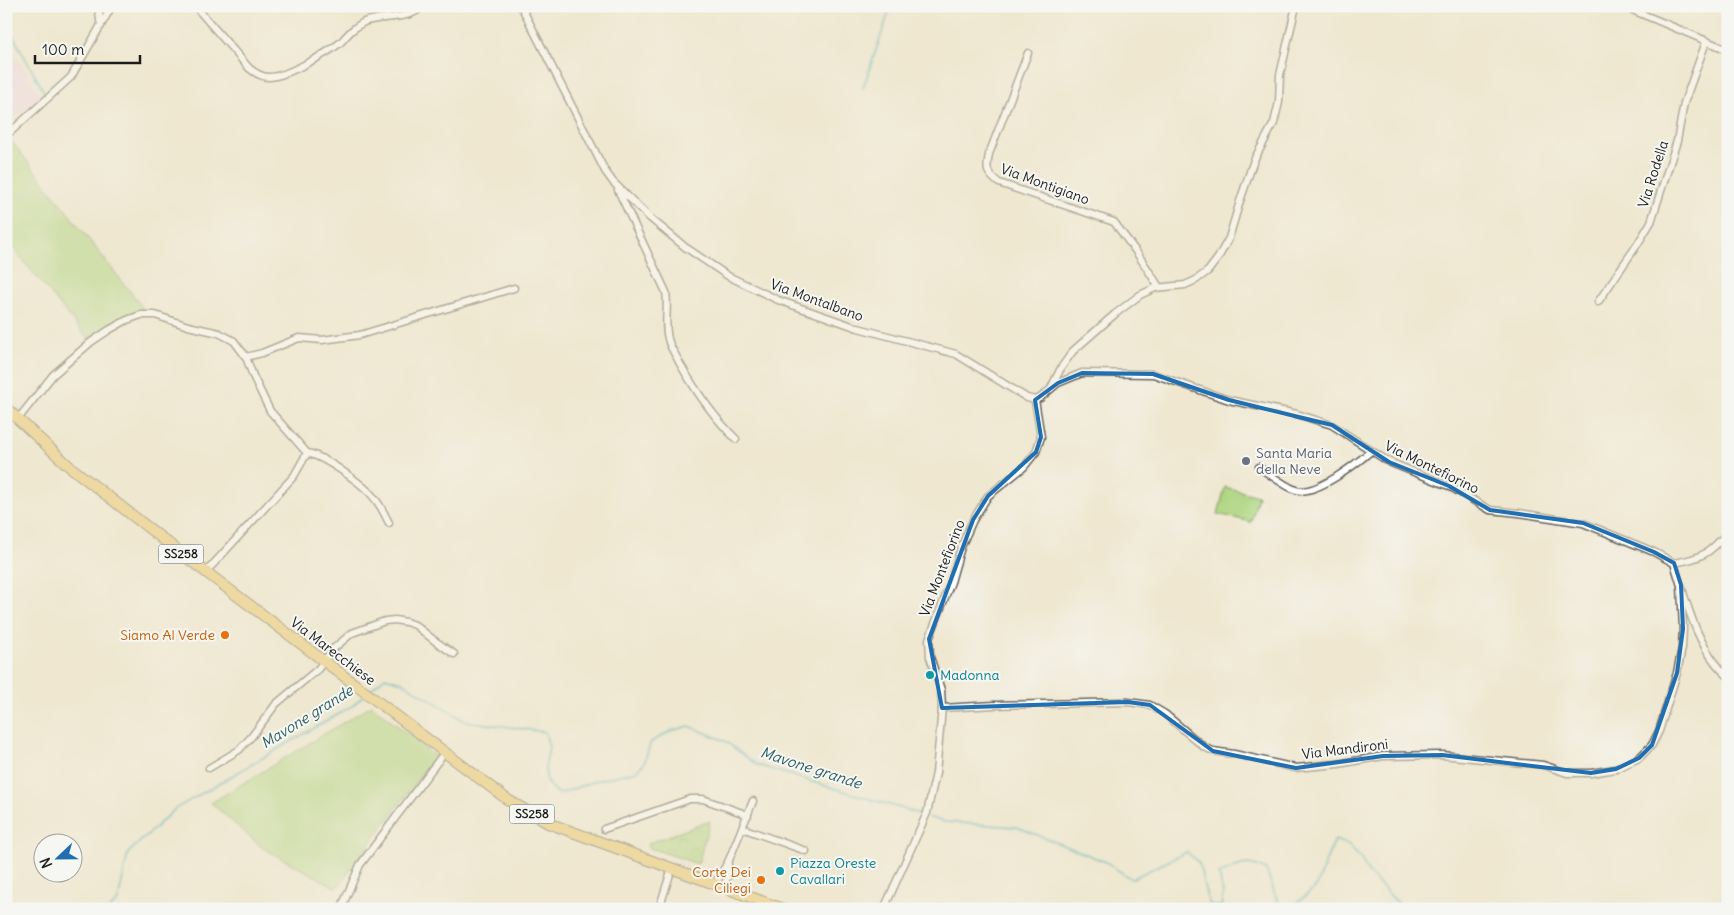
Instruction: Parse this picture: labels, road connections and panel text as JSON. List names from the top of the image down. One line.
{"streets":{"main road":["SS258","Via Marecchiese"],"street":["Via Rodella","Via Montigiano","Via Montalbano","Via Montefiorino","Via Mandironi"]},"crossings":[["Via Montalbano","Via Montefiorino"],["Via Montefiorino","Via Mandironi"]],"water":["Mavone grande"],"places":["Santa Maria della Neve","Siamo Al Verde","Madonna","Piazza Oreste Cavallari","Corte Dei Ciliegi"],"scale_bar":"100 m","north":"left"}
